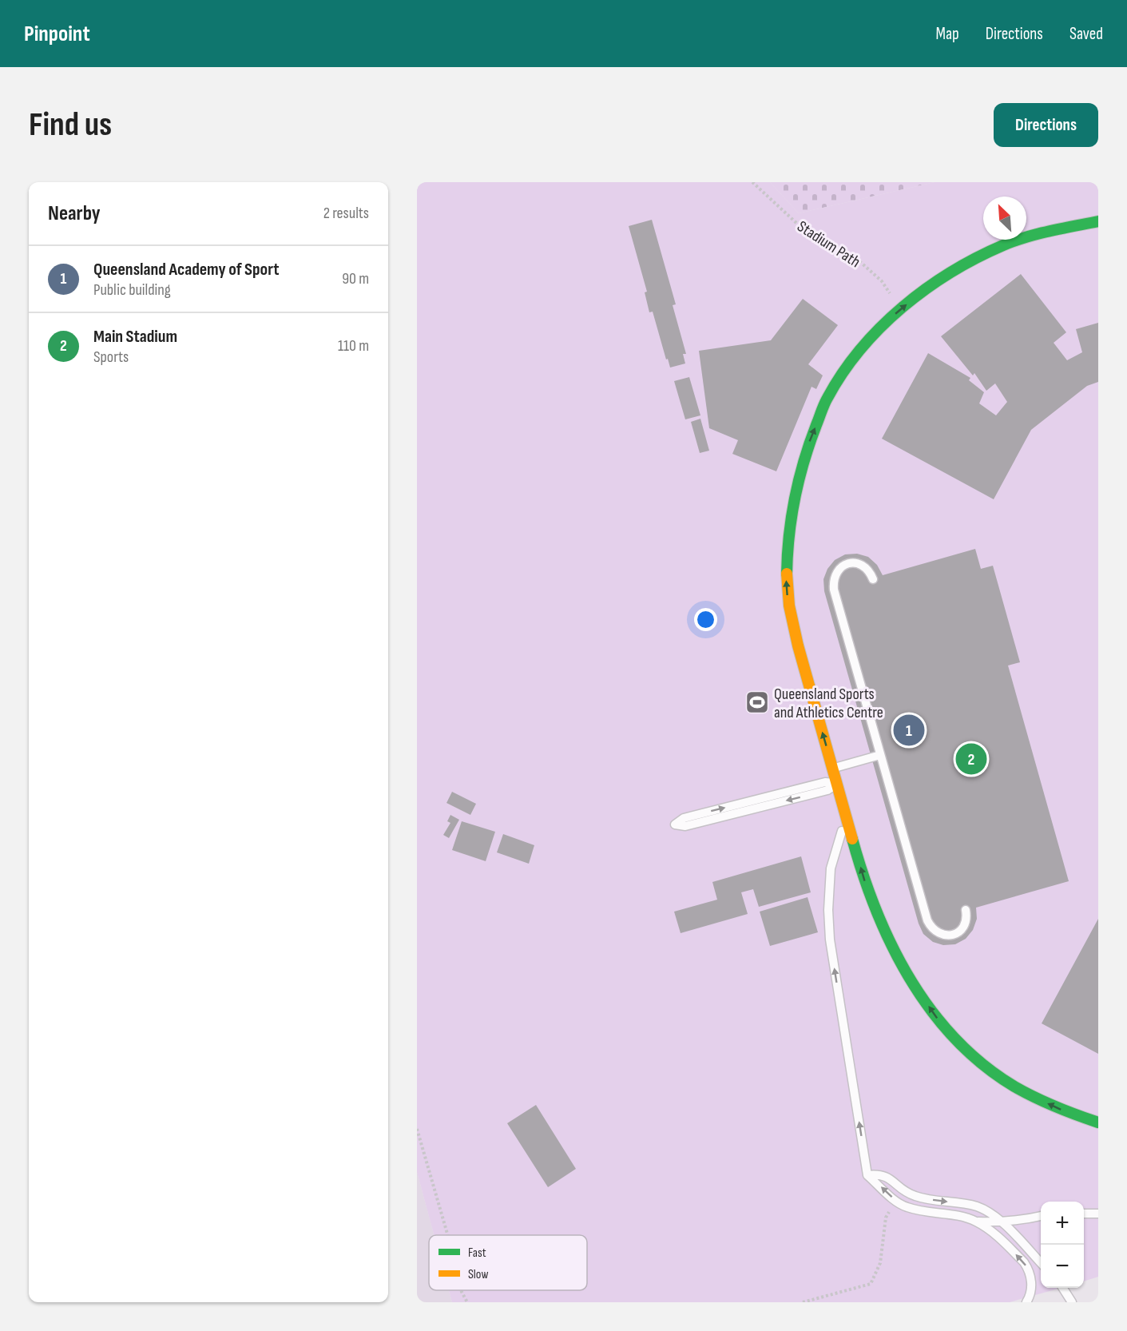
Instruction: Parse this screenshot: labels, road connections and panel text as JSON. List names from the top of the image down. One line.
{"streets":{"path":["Stadium Path"]},"places":{"sports":["Queensland Sports and Athletics Centre"]},"legend":["Fast","Slow"],"north":"top left","page":{"header":"Pinpoint","nav":["Map","Directions","Saved"],"buttons":"Directions","title":"Find us","heading":["Nearby","2 results"],"list":[{"mark":"1","name":"Queensland Academy of Sport","note":"Public building","value":"90 m"},{"mark":"2","name":"Main Stadium","note":"Sports","value":"110 m"}],"pins":["1","2"],"map_buttons":["+","−"]}}
